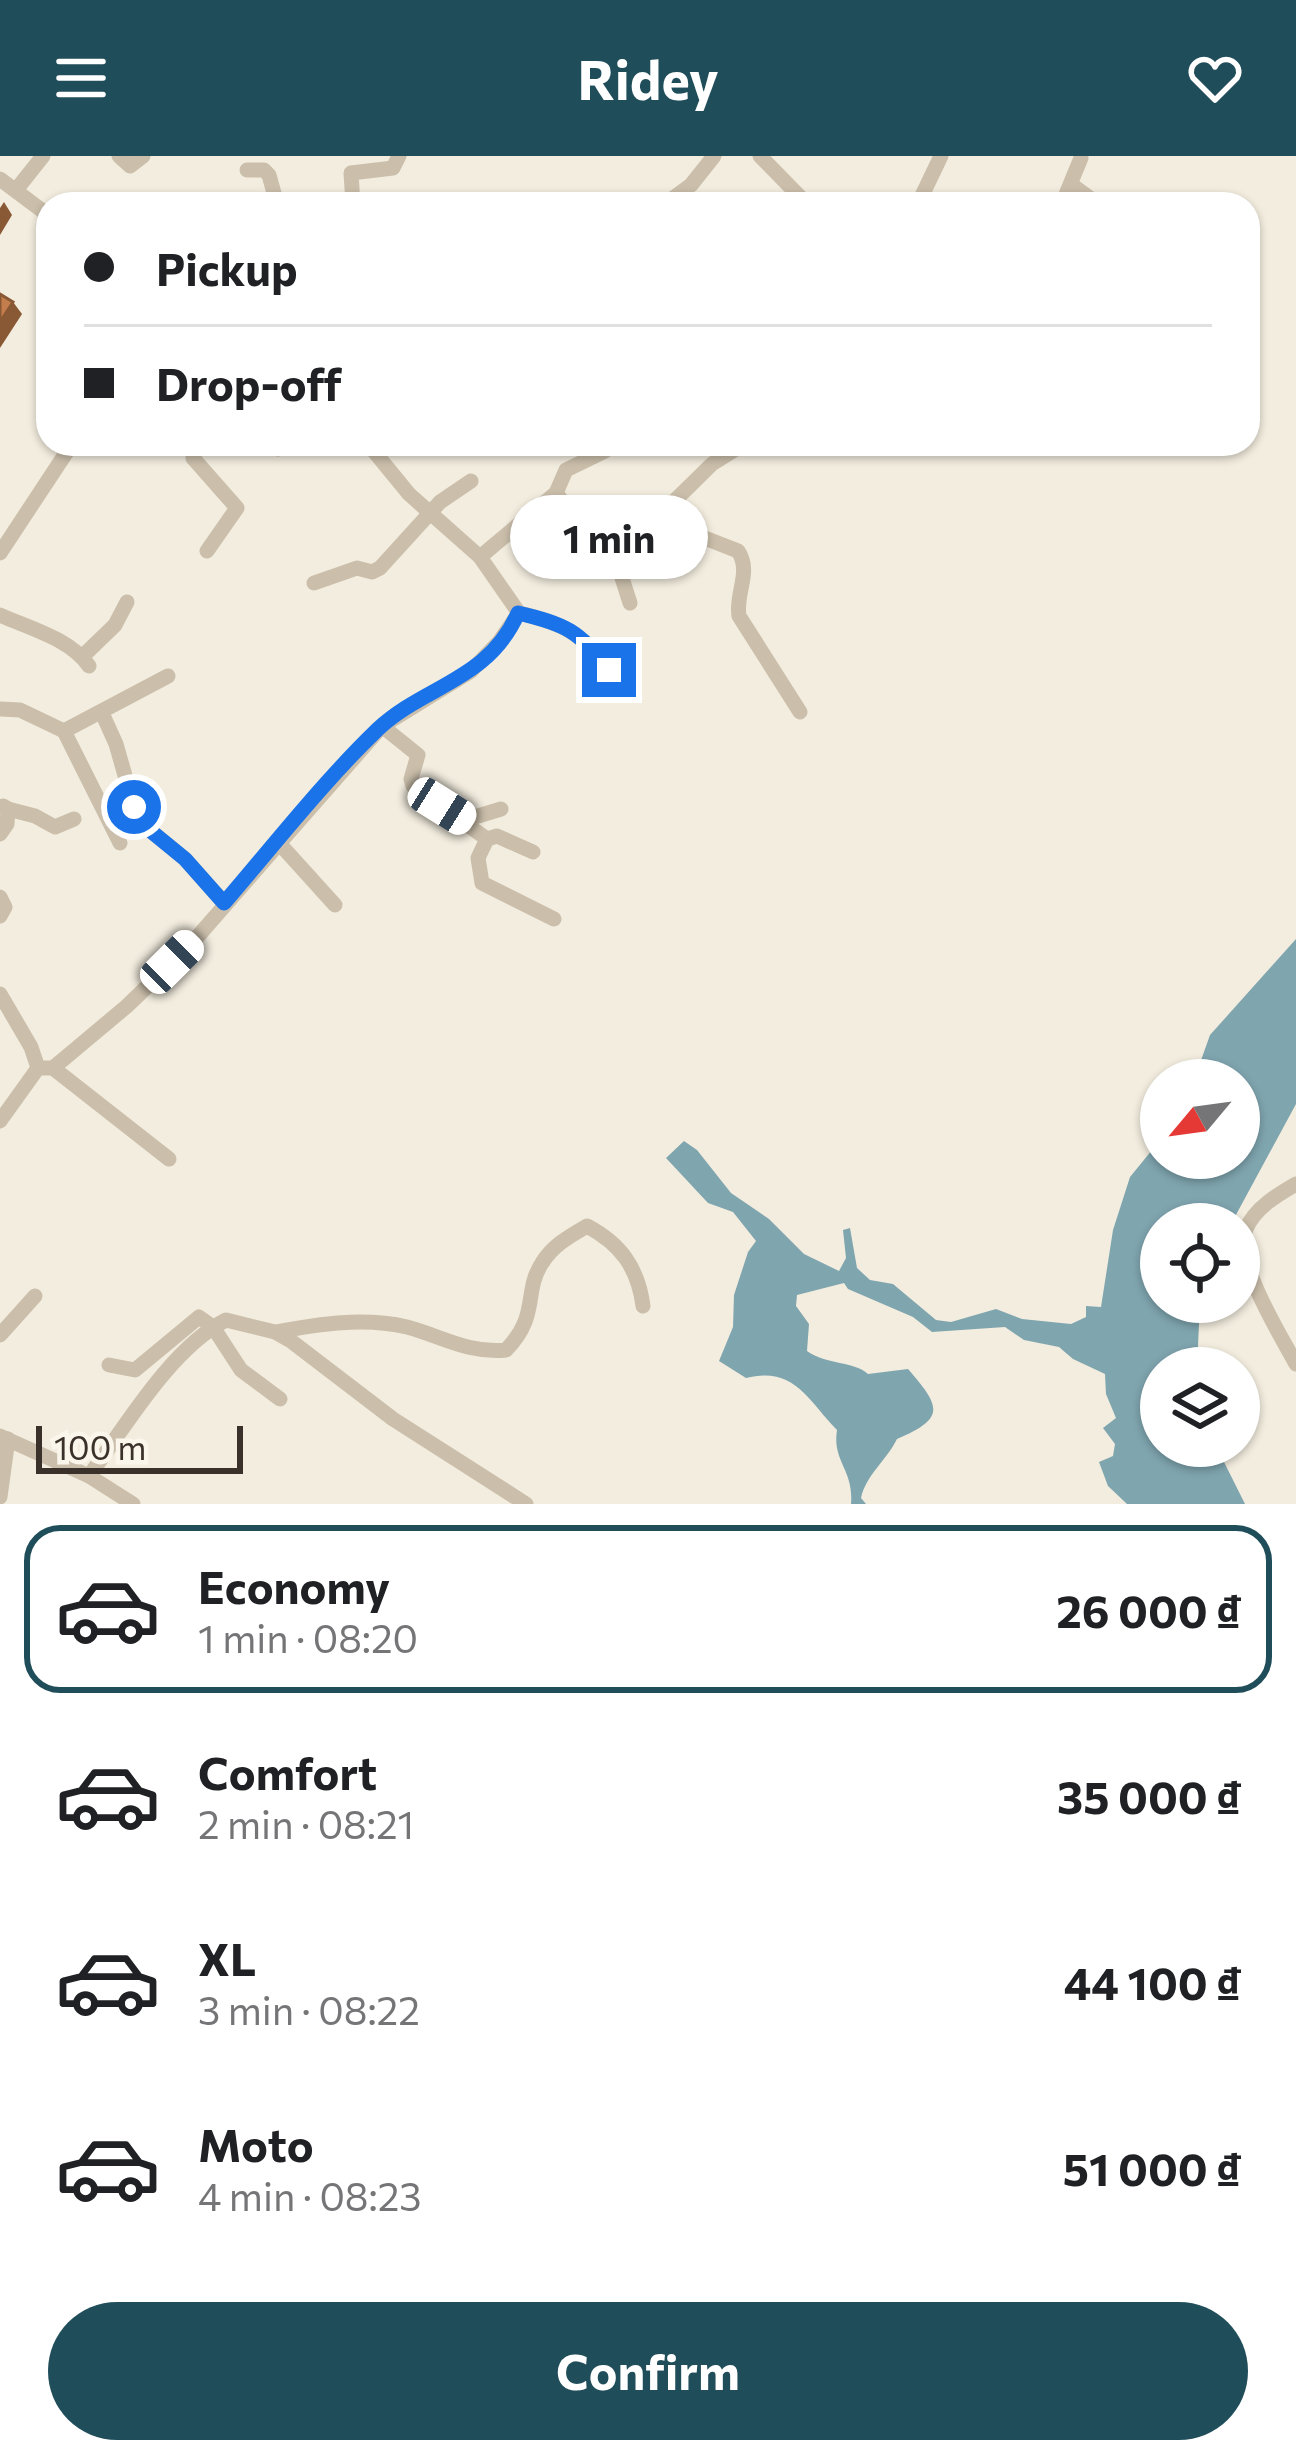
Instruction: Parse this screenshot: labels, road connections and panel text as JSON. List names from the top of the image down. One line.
{"scale_bar":"100 m","north":"bottom left","page":{"header":"Ridey","banner":["Pickup","Drop-off"],"bubble":"1 min","scale":"100 m","list":[{"name":"Economy","note":"1 min · 08:20","value":"26 000 ₫"},{"name":"Comfort","note":"2 min · 08:21","value":"35 000 ₫"},{"name":"XL","note":"3 min · 08:22","value":"44 100 ₫"},{"name":"Moto","note":"4 min · 08:23","value":"51 000 ₫"}],"buttons":"Confirm"}}
